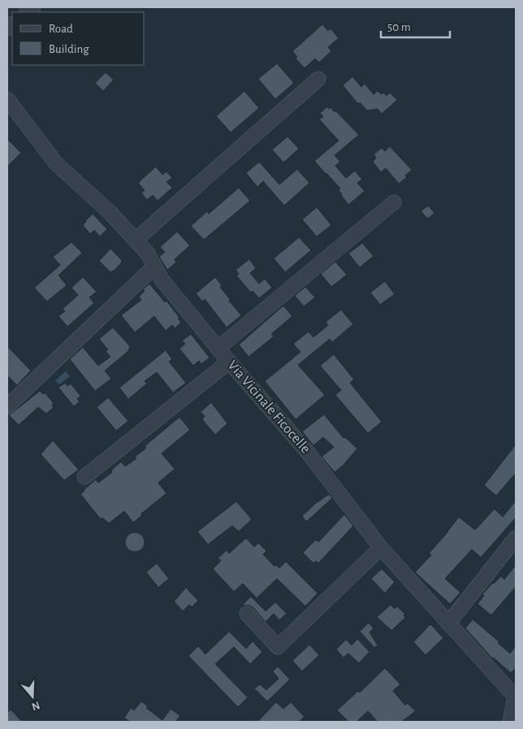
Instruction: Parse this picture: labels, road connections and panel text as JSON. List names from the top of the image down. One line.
{"streets":{"street":["Via Vicinale Ficocelle"]},"legend":["Road","Building"],"scale_bar":"50 m","north":"bottom"}
